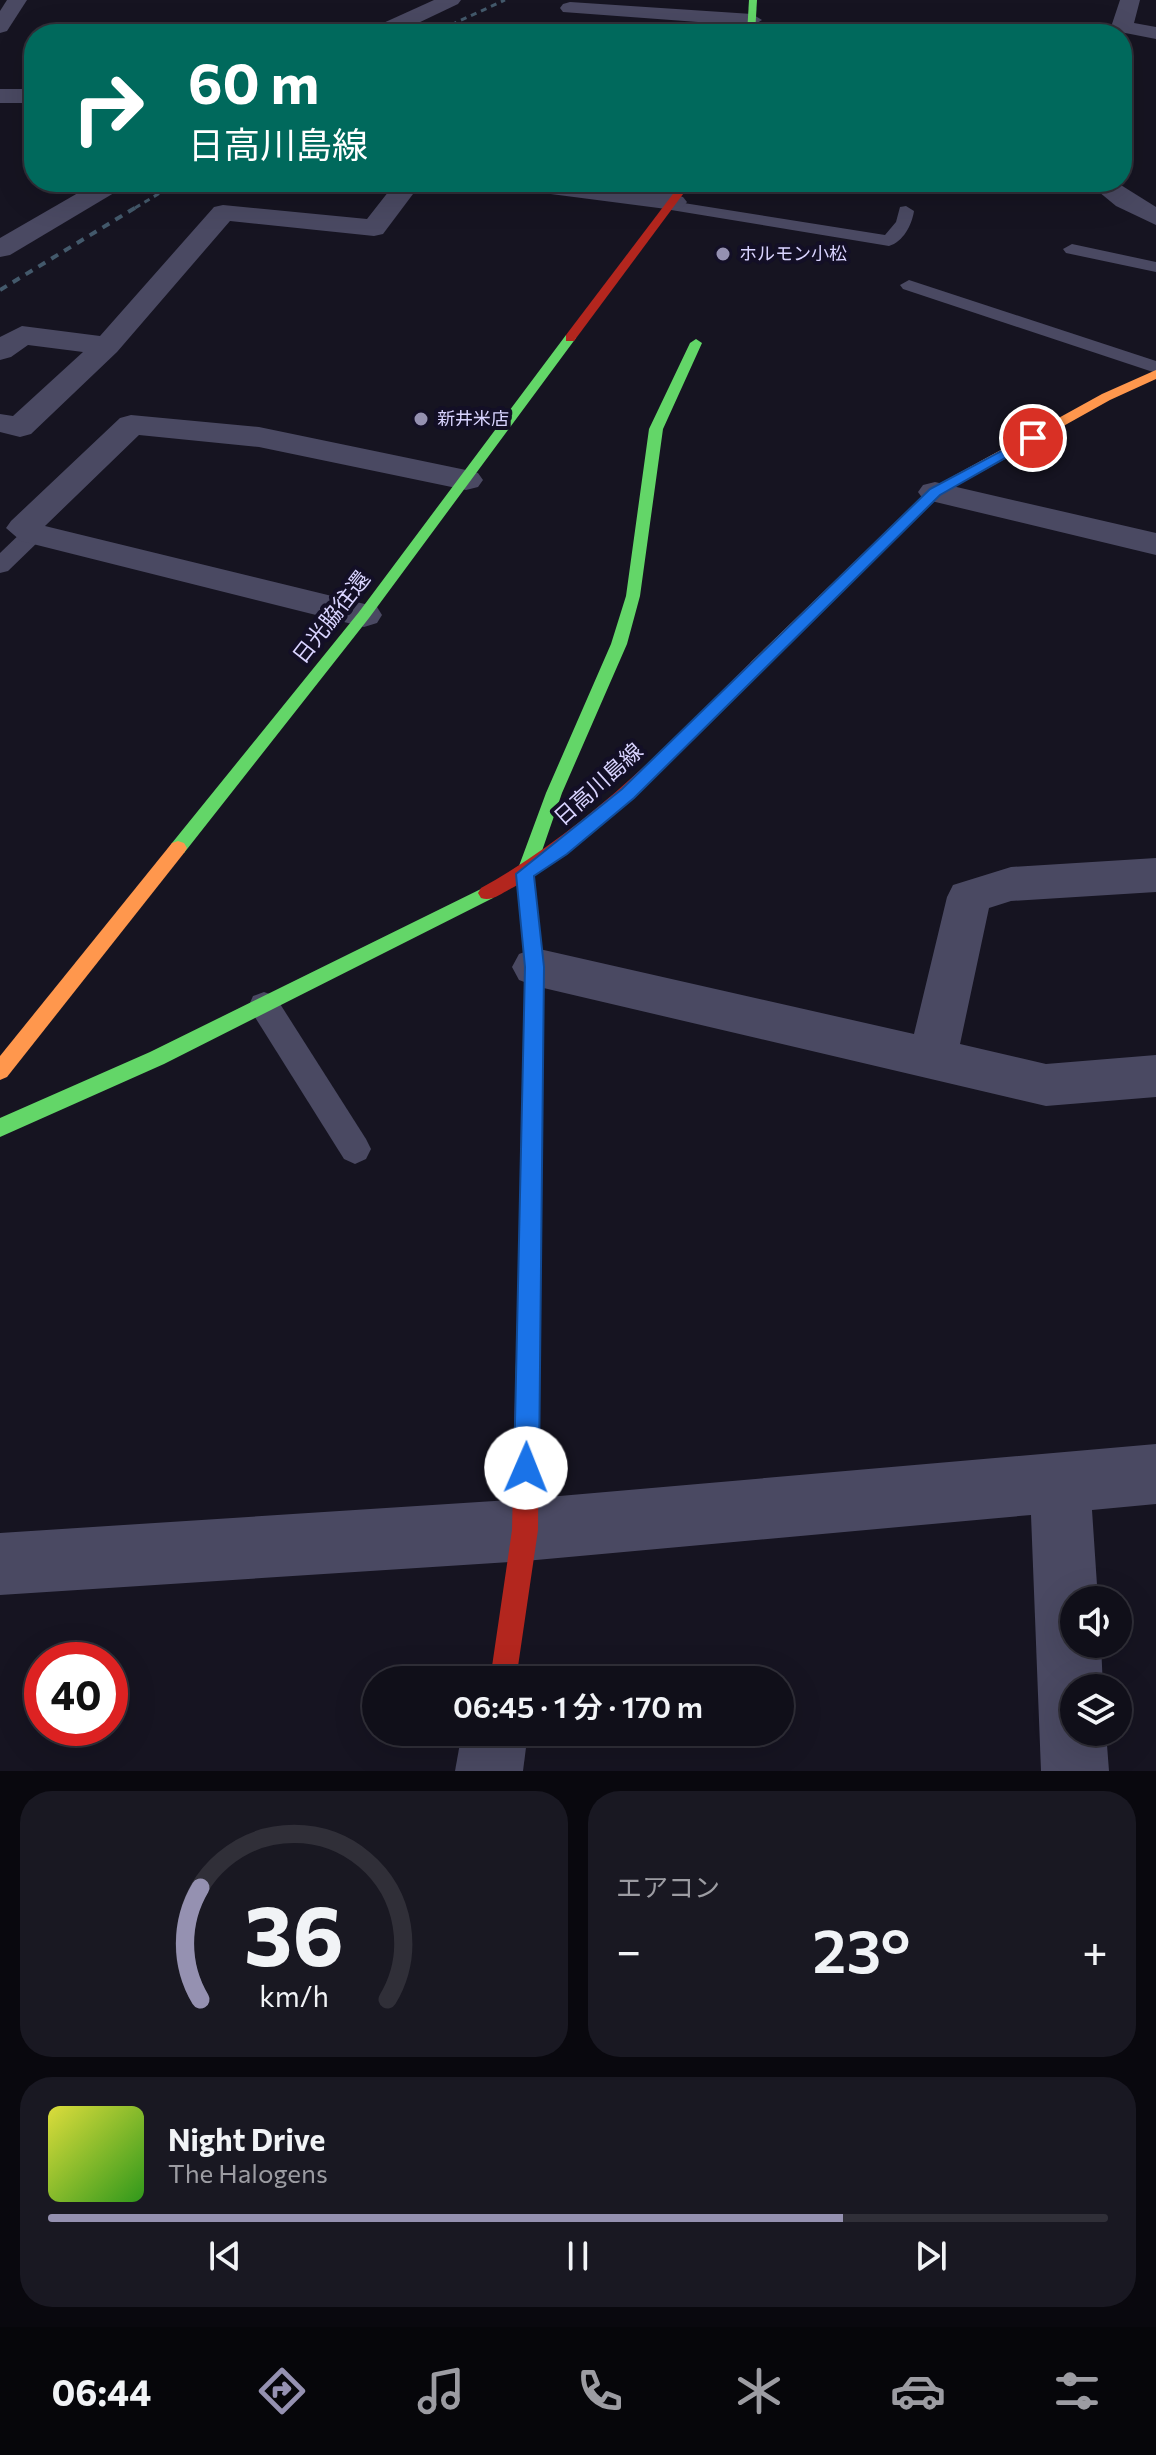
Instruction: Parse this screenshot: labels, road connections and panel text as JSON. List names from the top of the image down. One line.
{"streets":{"street":["日光脇往還","日高川島線"]},"places":["ホルモン小松","新井米店"],"page":{"turn":["60 m","日高川島線"],"limit":"40","trip":"06:45 · 1 分 · 170 m","tile":"エアコン","heat":["−","23°","+"],"song":["Night Drive","The Halogens"],"tabs":"06:44","gauge":["36","km/h"]}}
